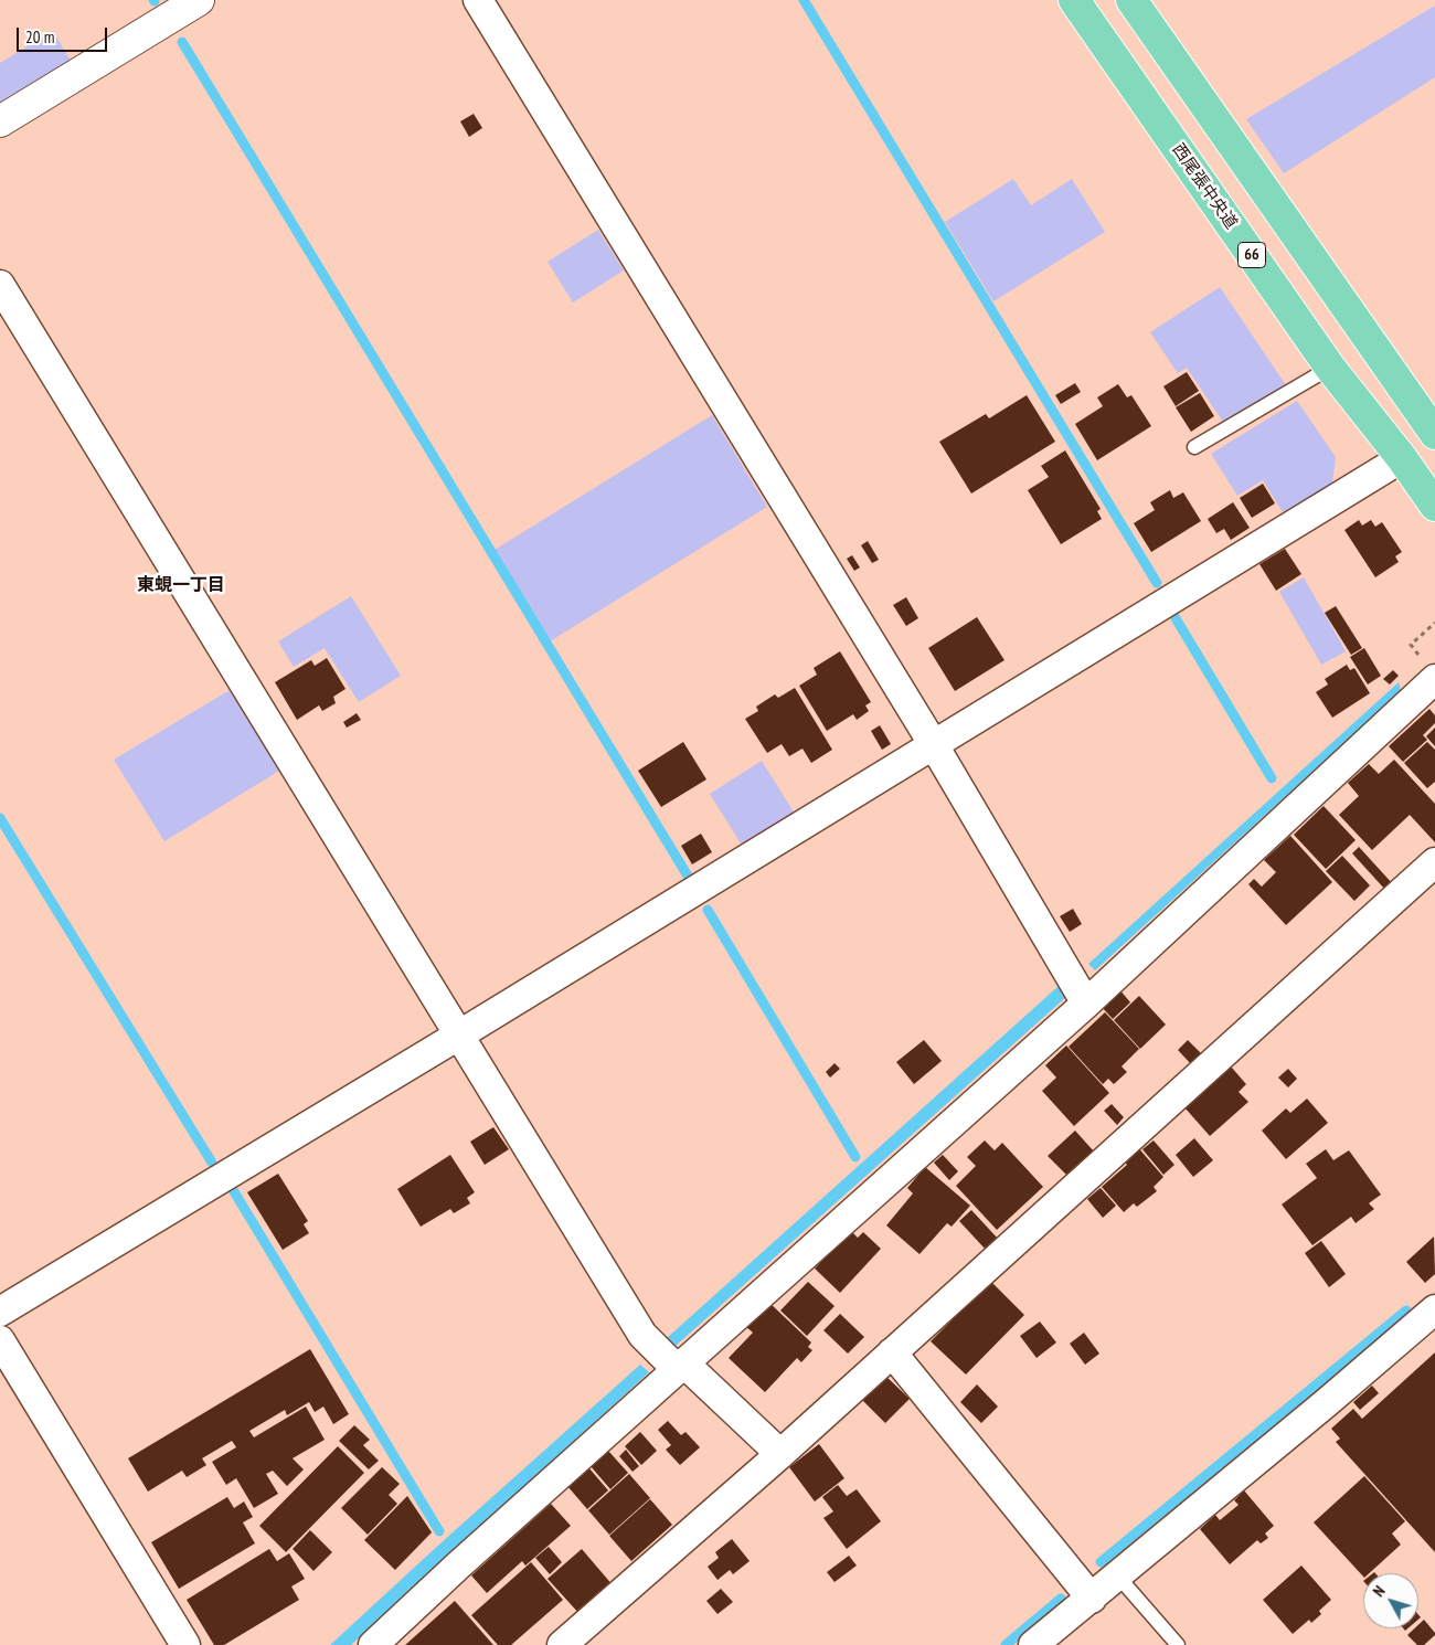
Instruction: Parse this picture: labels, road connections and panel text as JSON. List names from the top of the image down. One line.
{"streets":{"main road":["西尾張中央道","66"]},"districts":["東蜆一丁目"],"scale_bar":"20 m","north":"top left"}
